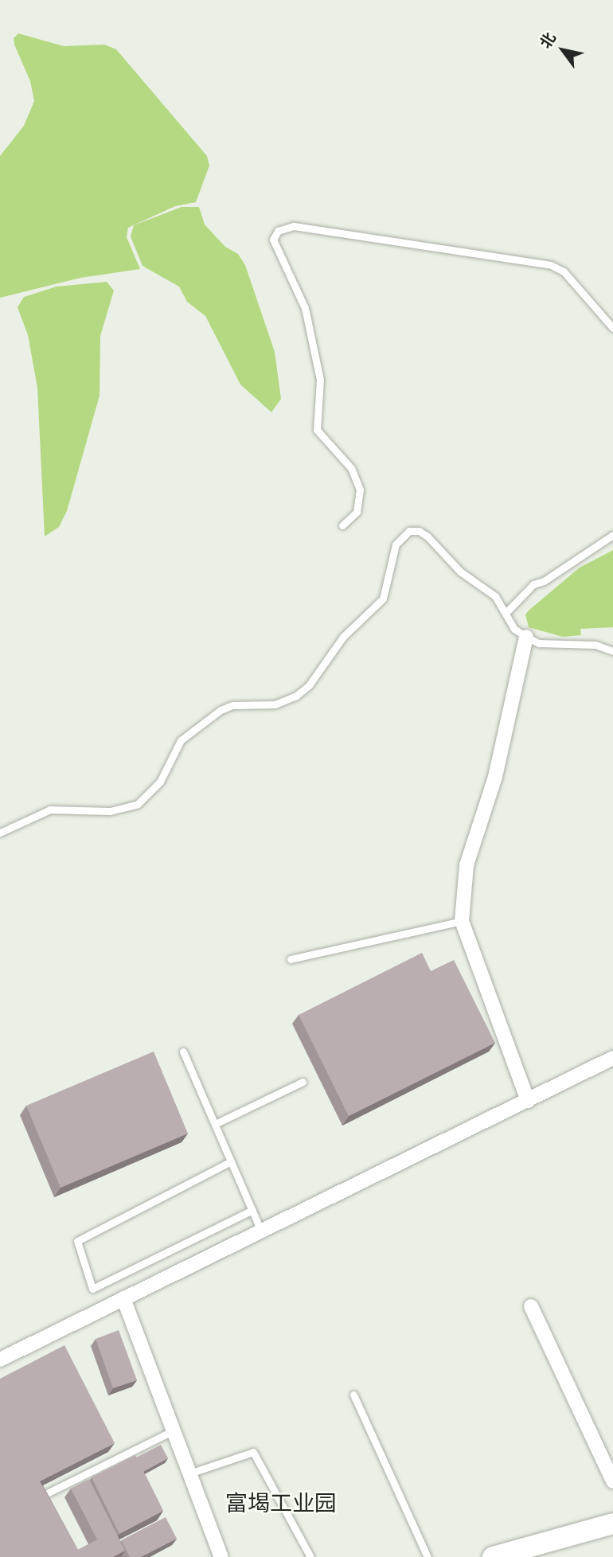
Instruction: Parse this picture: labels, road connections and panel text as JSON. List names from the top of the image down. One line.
{"districts":["富堨工业园"],"north":"top left"}
